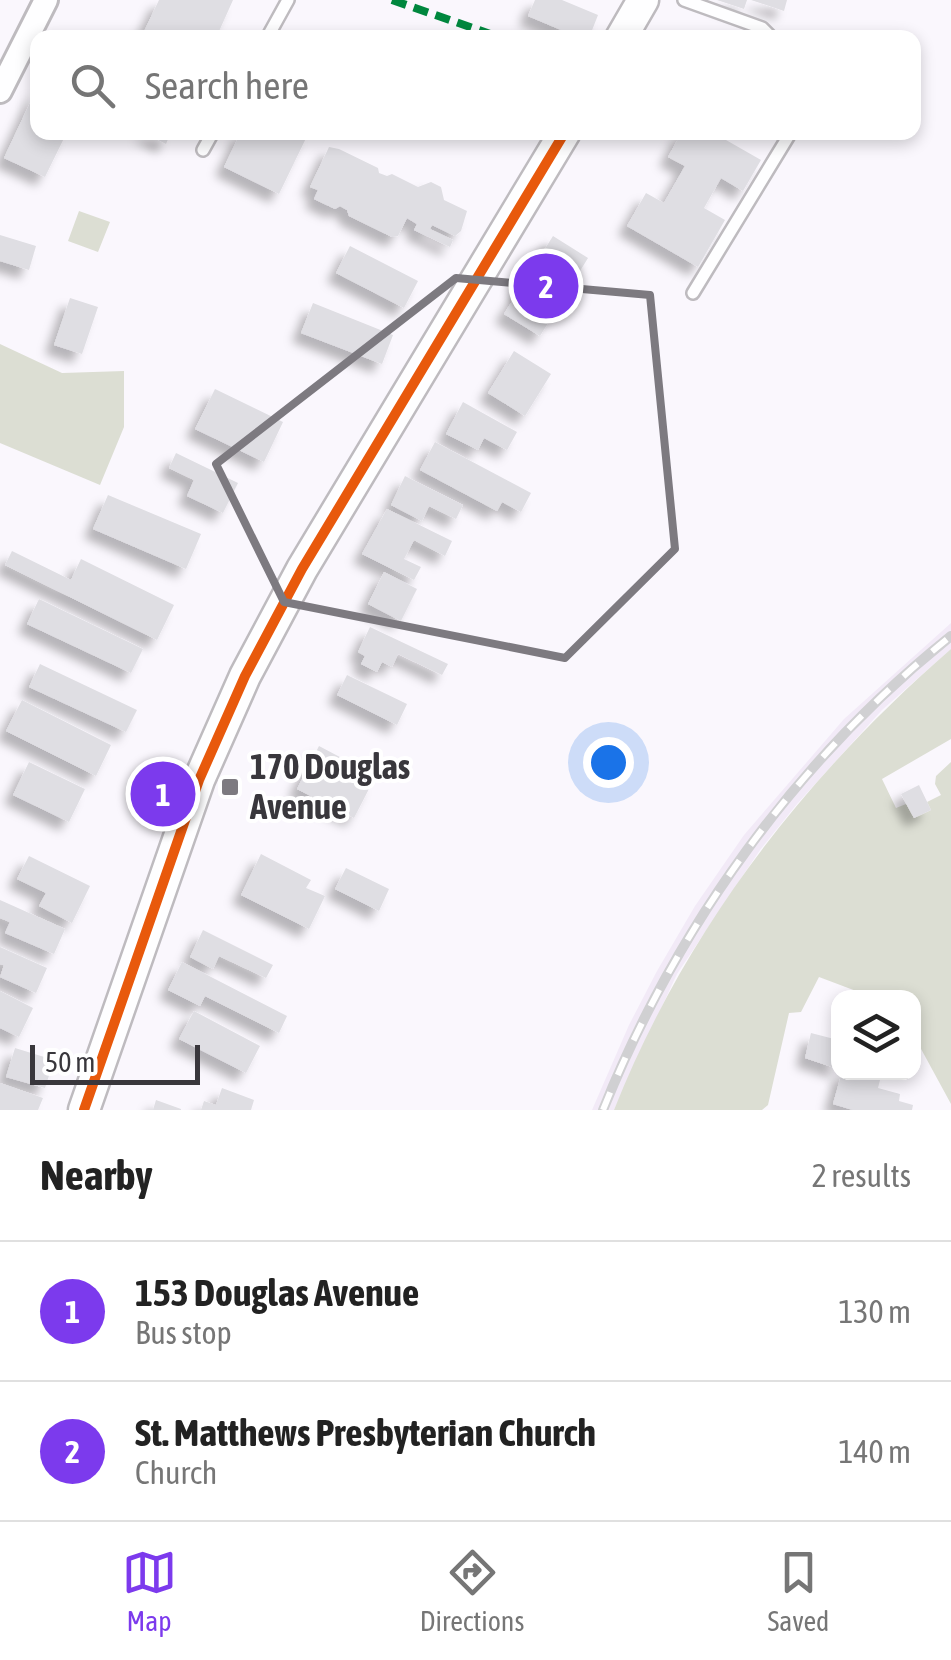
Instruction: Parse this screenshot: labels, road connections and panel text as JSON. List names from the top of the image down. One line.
{"places":{"transit":["170 Douglas Avenue"]},"scale_bar":"50 m","page":{"search":"Search here","pins":["2","1"],"scale":"50 m","heading":["Nearby","2 results"],"list":[{"mark":"1","name":"153 Douglas Avenue","note":"Bus stop","value":"130 m"},{"mark":"2","name":"St. Matthews Presbyterian Church","note":"Church","value":"140 m"}],"nav":["Map","Directions","Saved"]}}
